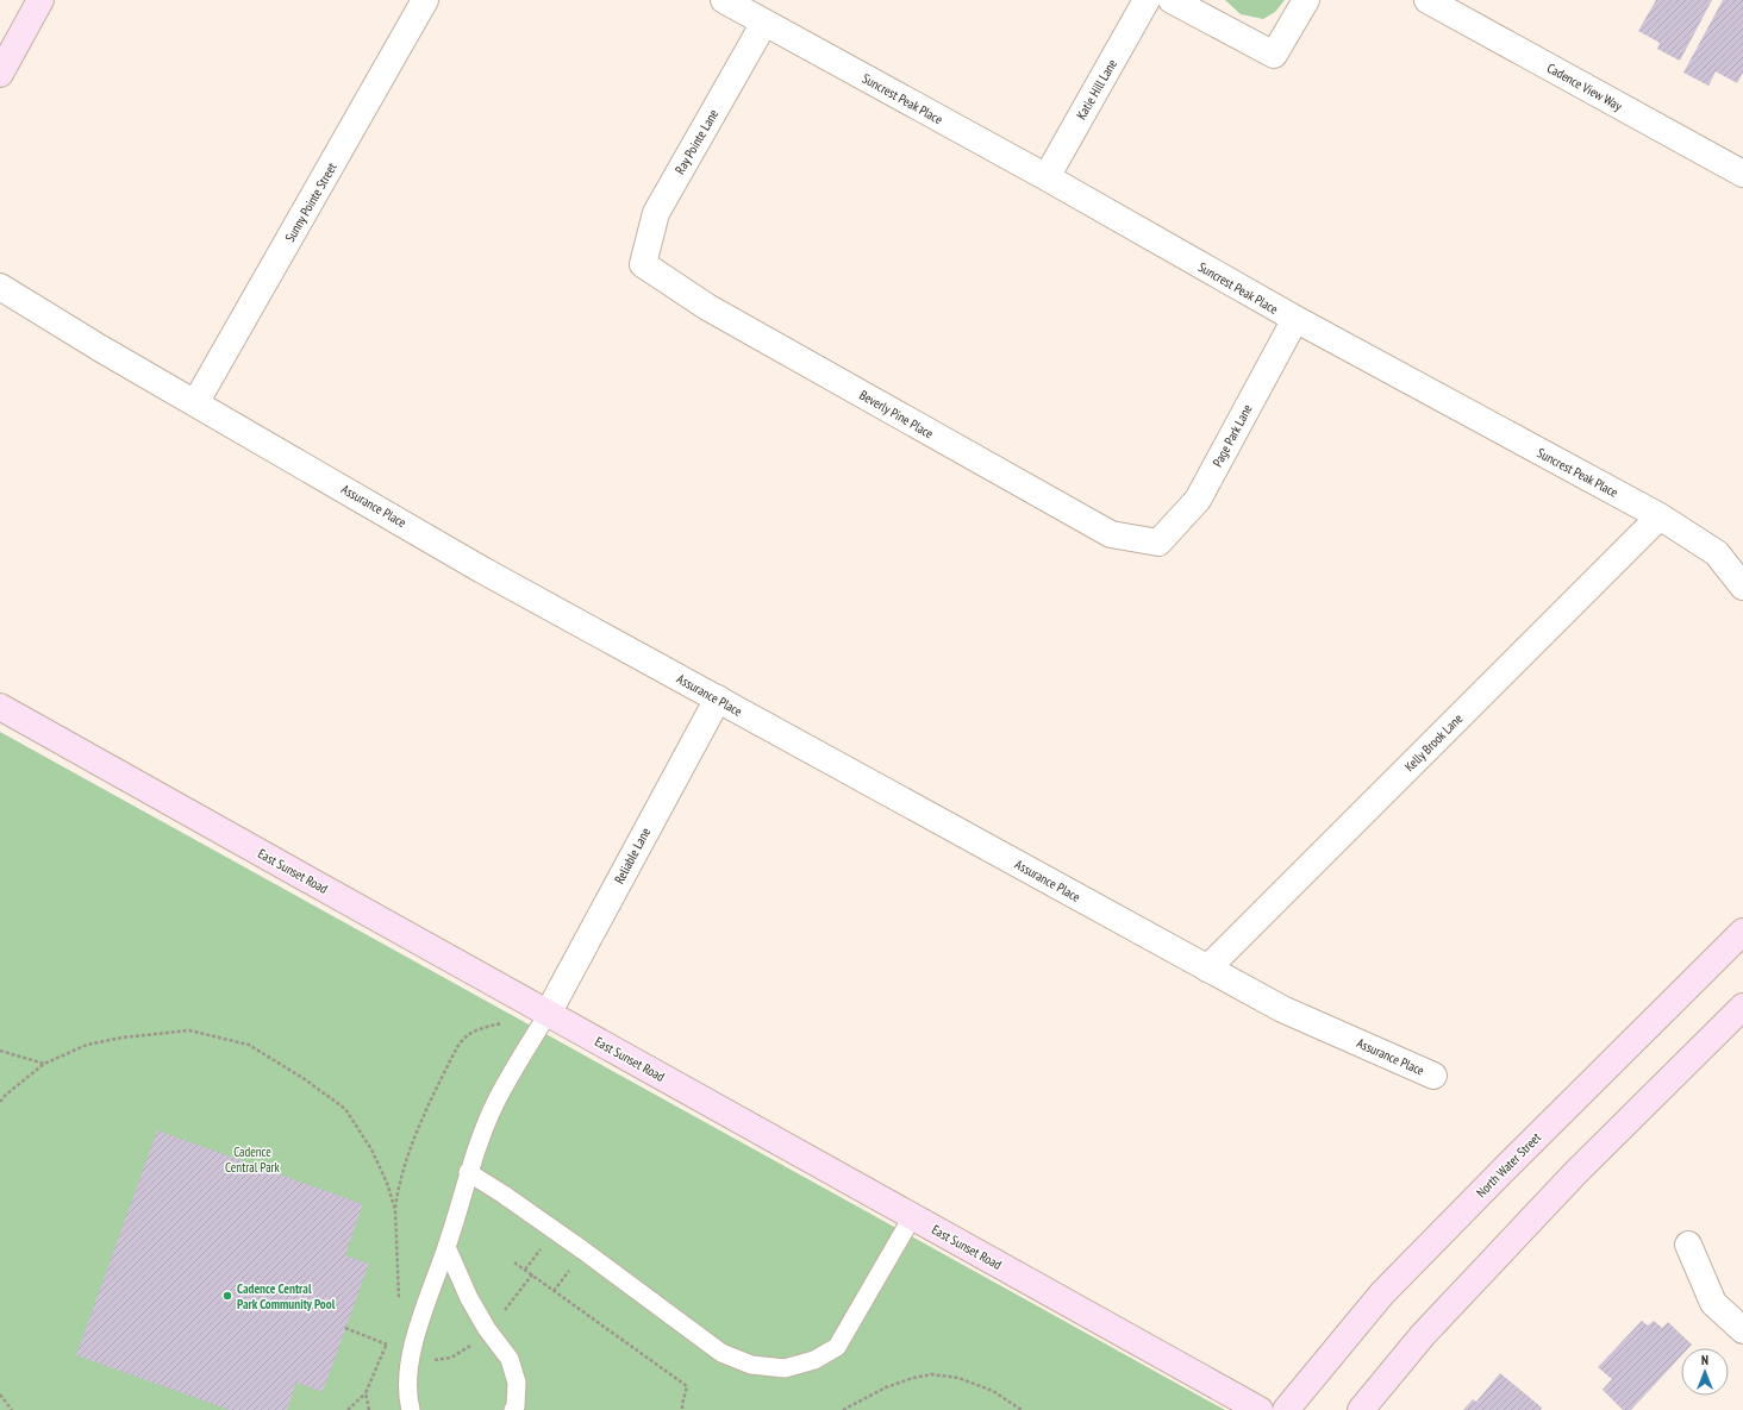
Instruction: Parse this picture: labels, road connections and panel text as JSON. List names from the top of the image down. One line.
{"streets":{"main road":["East Sunset Road","North Water Street"],"street":["Cadence View Way","Katie Hill Lane","Suncrest Peak Place","Ray Pointe Lane","Sunny Pointe Street","Beverly Pine Place","Page Park Lane","Assurance Place","Kelly Brook Lane","Reliable Lane"]},"crossings":[["Katie Hill Lane","Suncrest Peak Place"],["Suncrest Peak Place","Ray Pointe Lane"],["Suncrest Peak Place","Page Park Lane"],["Suncrest Peak Place","Kelly Brook Lane"],["Ray Pointe Lane","Beverly Pine Place"],["Sunny Pointe Street","Assurance Place"],["Beverly Pine Place","Page Park Lane"],["Assurance Place","Kelly Brook Lane"],["Assurance Place","Reliable Lane"],["Reliable Lane","East Sunset Road"]],"parks":["Cadence Central Park"],"places":["Cadence Central Park Community Pool"],"north":"top"}
